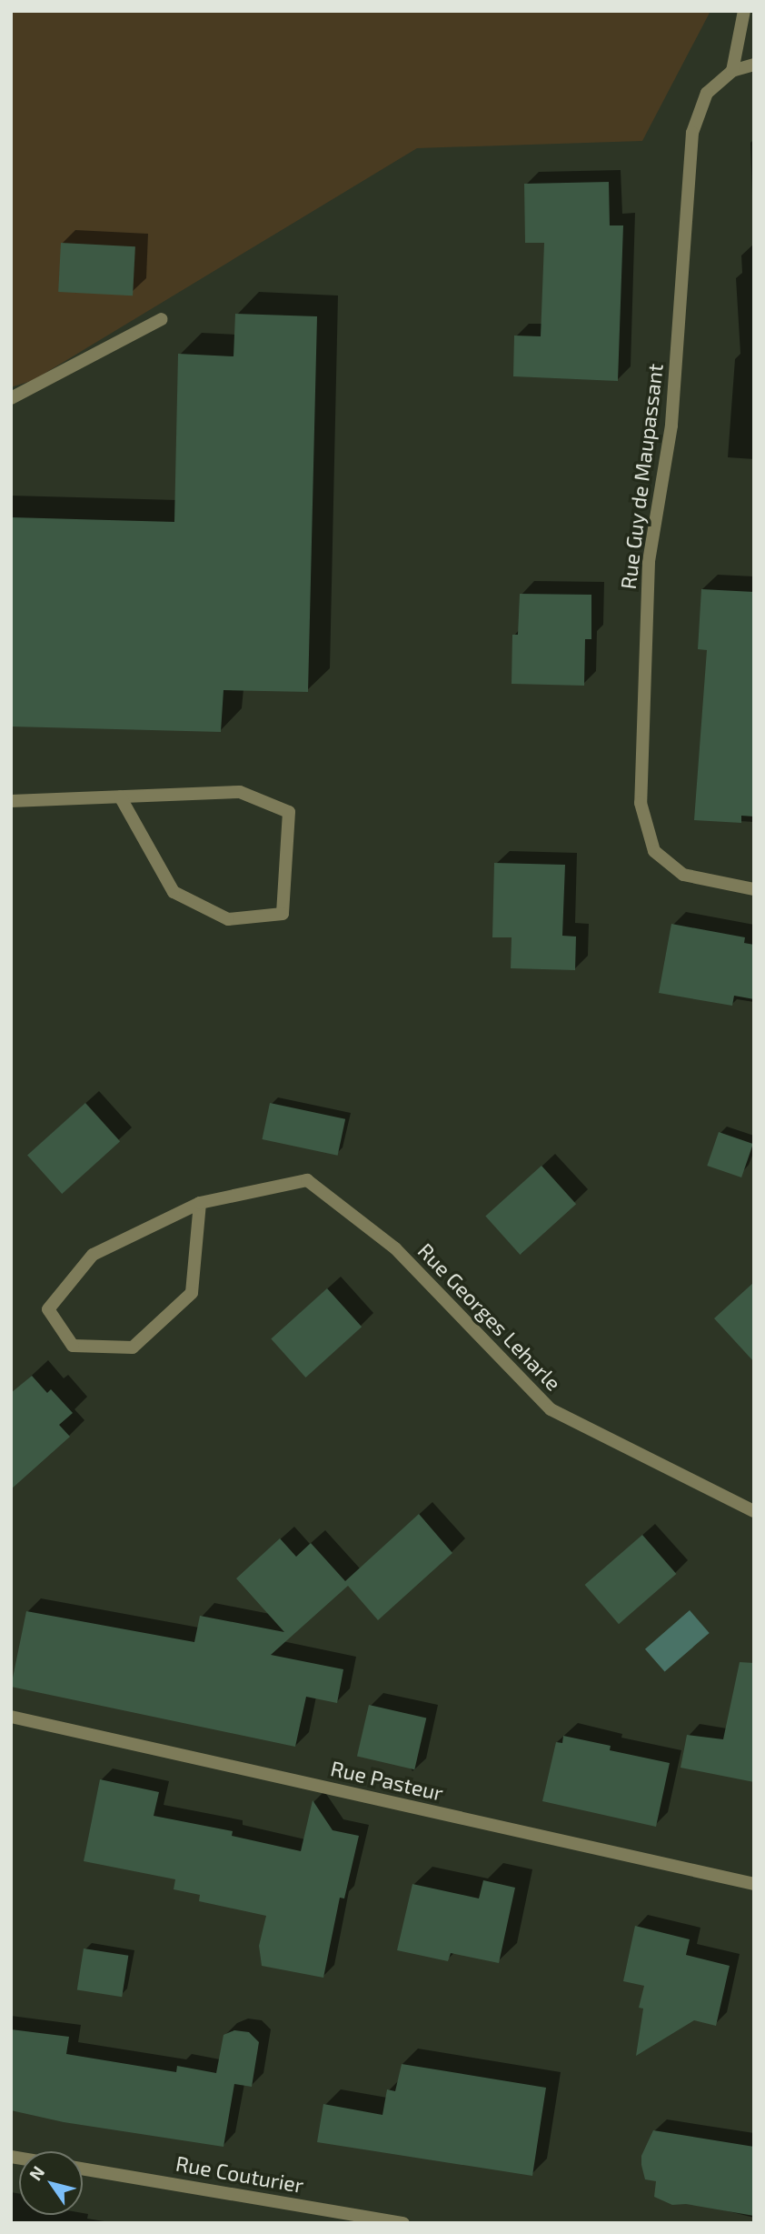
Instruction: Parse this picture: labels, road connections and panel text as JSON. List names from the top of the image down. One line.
{"streets":{"street":["Rue Guy de Maupassant","Rue Georges Leharle","Rue Pasteur","Rue Couturier"]},"north":"top left"}
